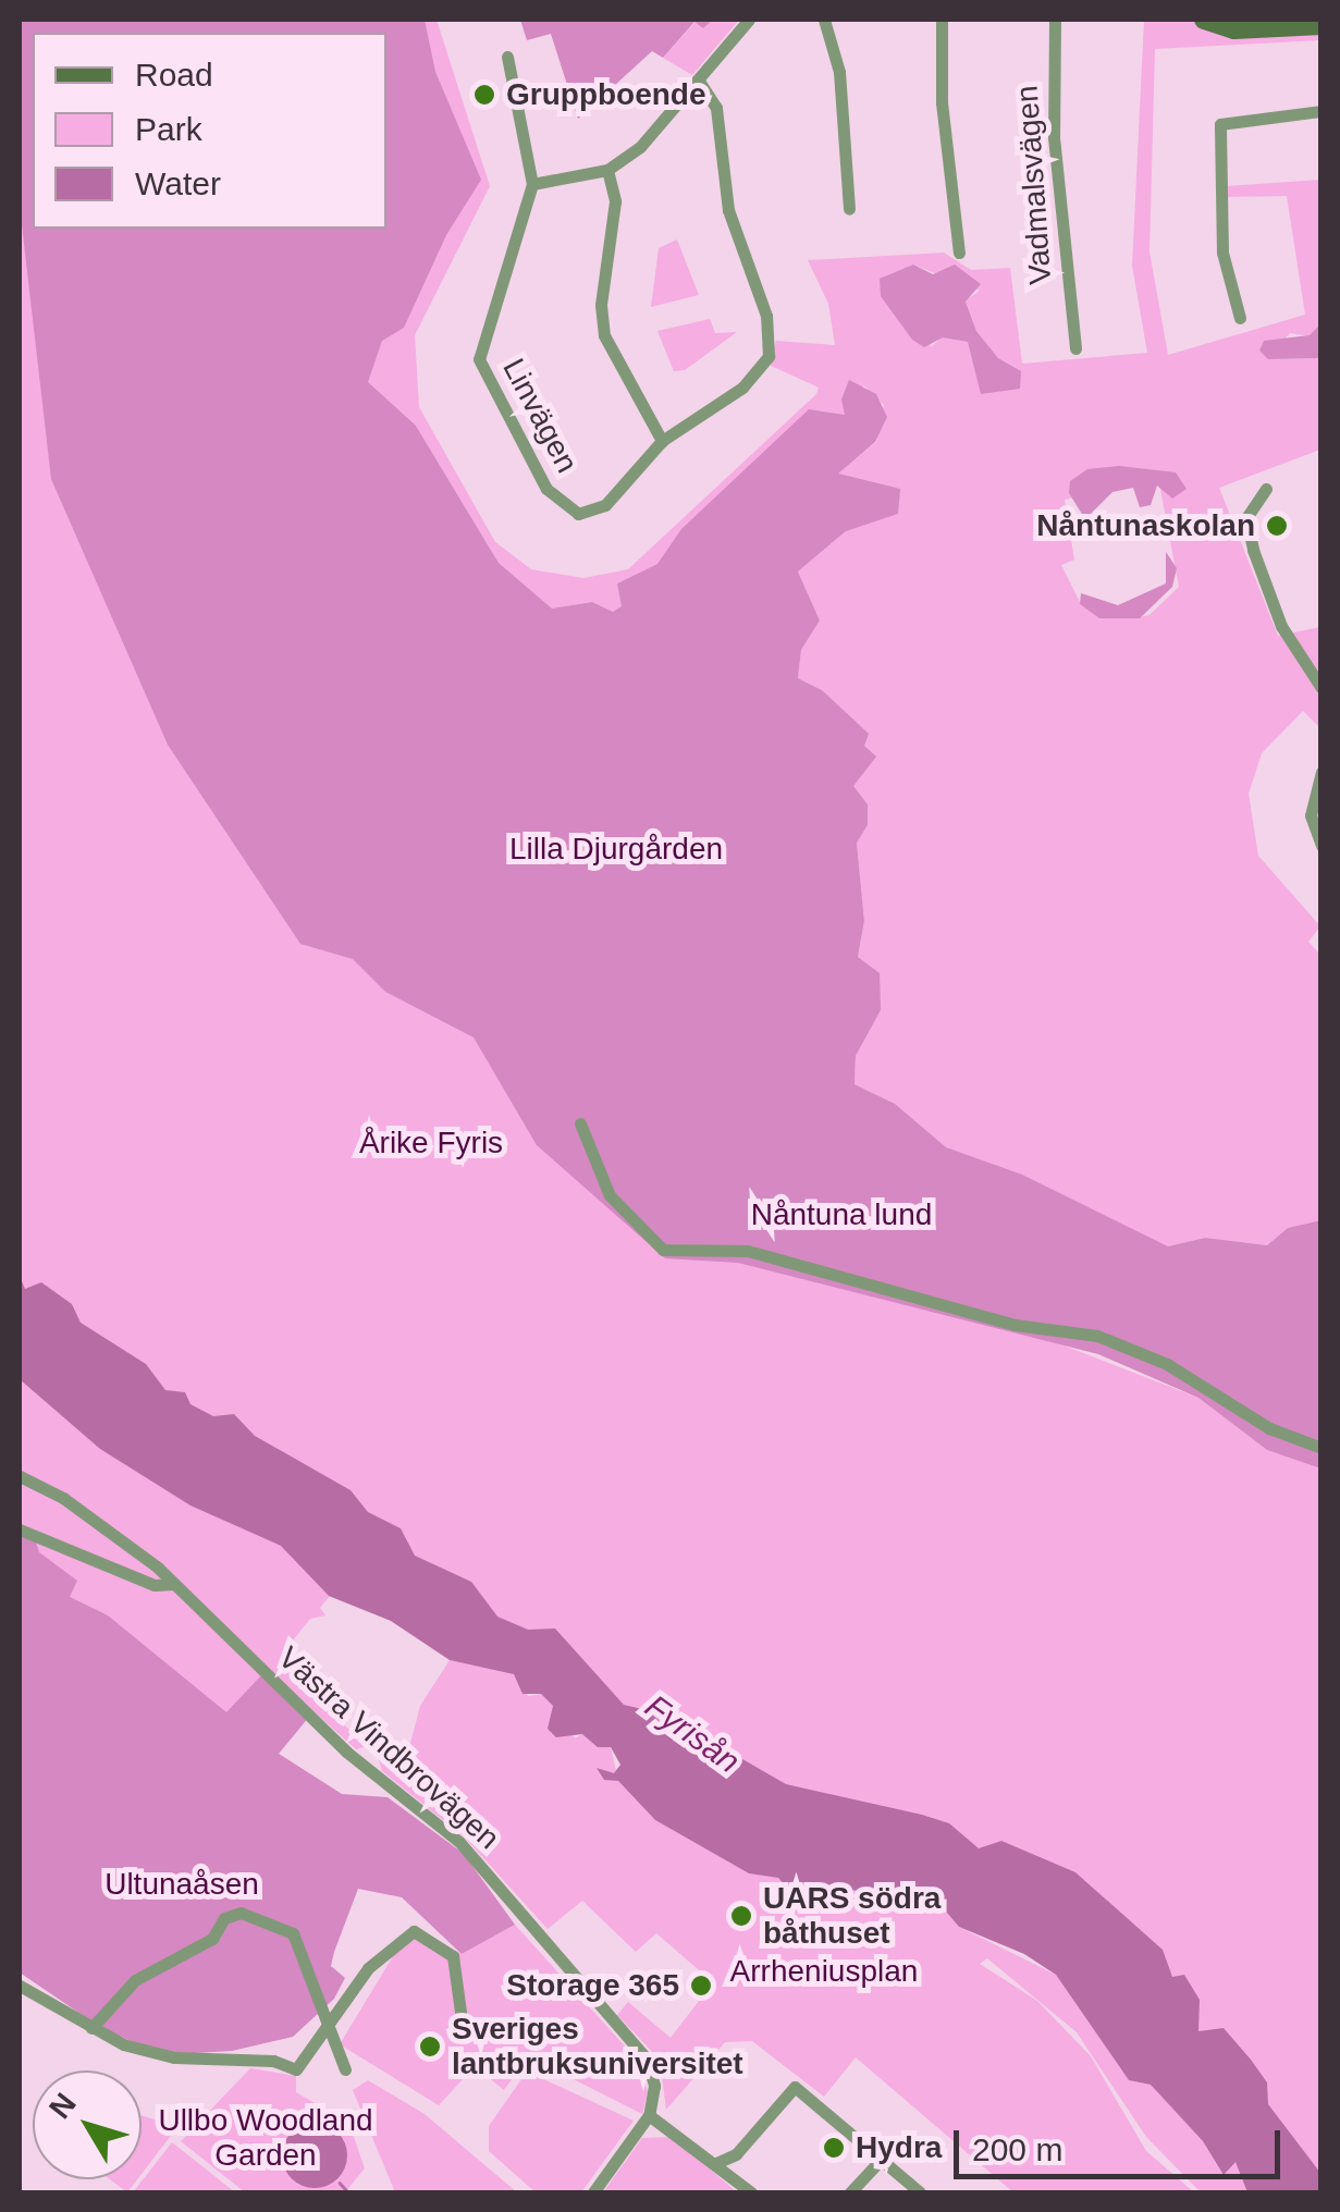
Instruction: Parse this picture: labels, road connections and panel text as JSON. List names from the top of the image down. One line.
{"streets":{"street":["Vadmalsvägen","Linvägen","Västra Vindbrovägen"]},"water":["Fyrisån"],"parks":["Lilla Djurgården","Årike Fyris","Nåntuna lund","Ultunaåsen","Arrheniusplan","Ullbo Woodland Garden"],"places":["Gruppboende","Nåntunaskolan","UARS södra båthuset","Storage 365","Sveriges lantbruksuniversitet","Hydra"],"legend":["Road","Park","Water"],"scale_bar":"200 m","north":"top left"}
